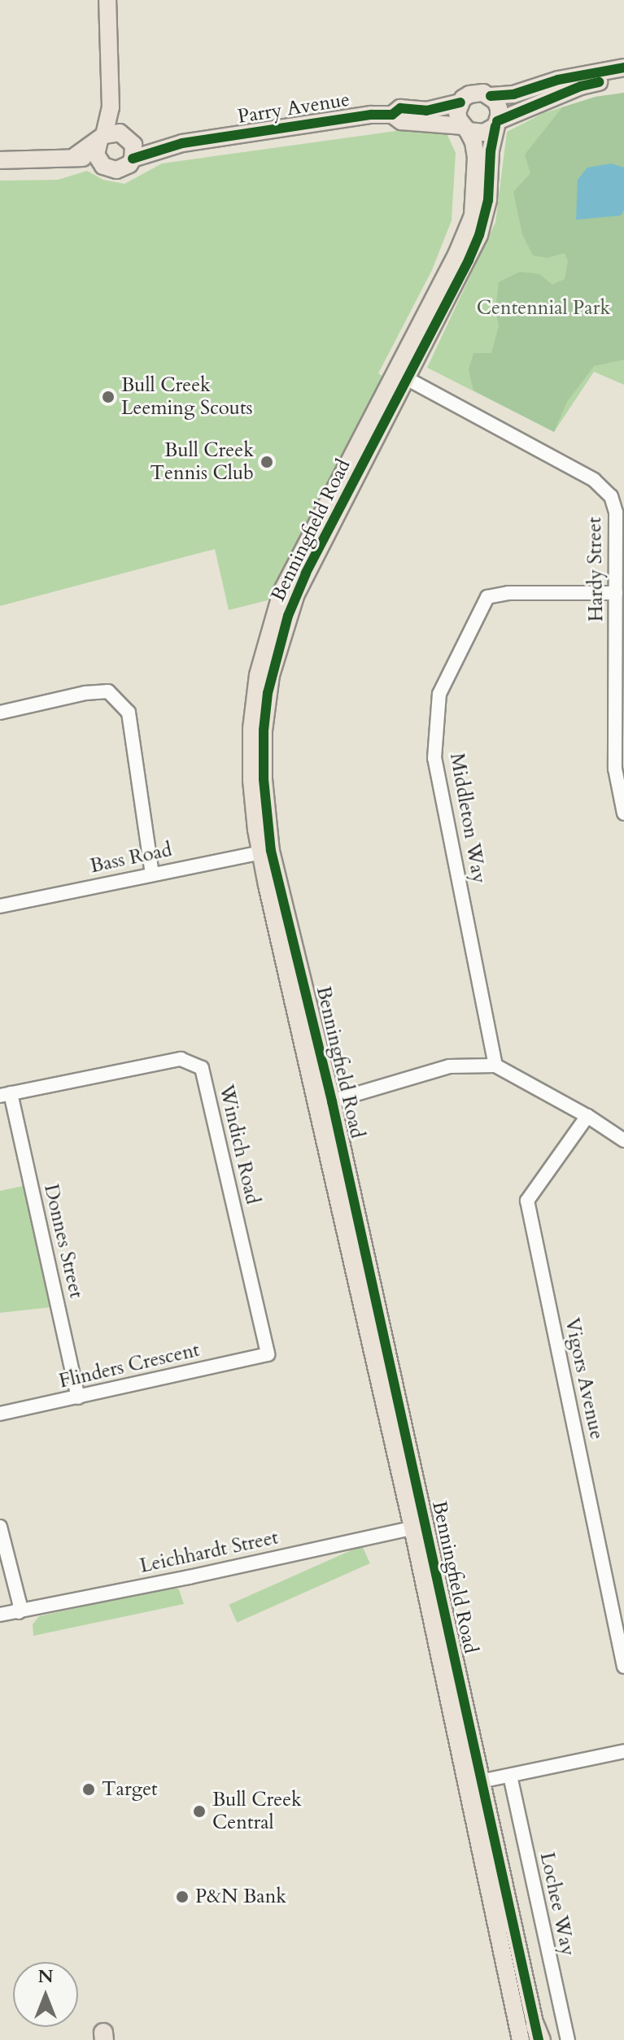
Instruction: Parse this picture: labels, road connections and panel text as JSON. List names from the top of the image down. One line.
{"streets":{"main road":["Parry Avenue","Benningfield Road"],"street":["Hardy Street","Middleton Way","Bass Road","Windich Road","Donnes Street","Flinders Crescent","Vigors Avenue","Leichhardt Street","Lochee Way"]},"crossings":[["Parry Avenue","Benningfield Road"],["Benningfield Road","Hardy Street"],["Benningfield Road","Bass Road"],["Benningfield Road","Leichhardt Street"],["Hardy Street","Middleton Way"],["Windich Road","Donnes Street"],["Windich Road","Flinders Crescent"],["Donnes Street","Flinders Crescent"]],"parks":["Centennial Park"],"places":["Bull Creek Leeming Scouts","Bull Creek Tennis Club","Target","Bull Creek Central","P&N Bank"],"north":"top"}
